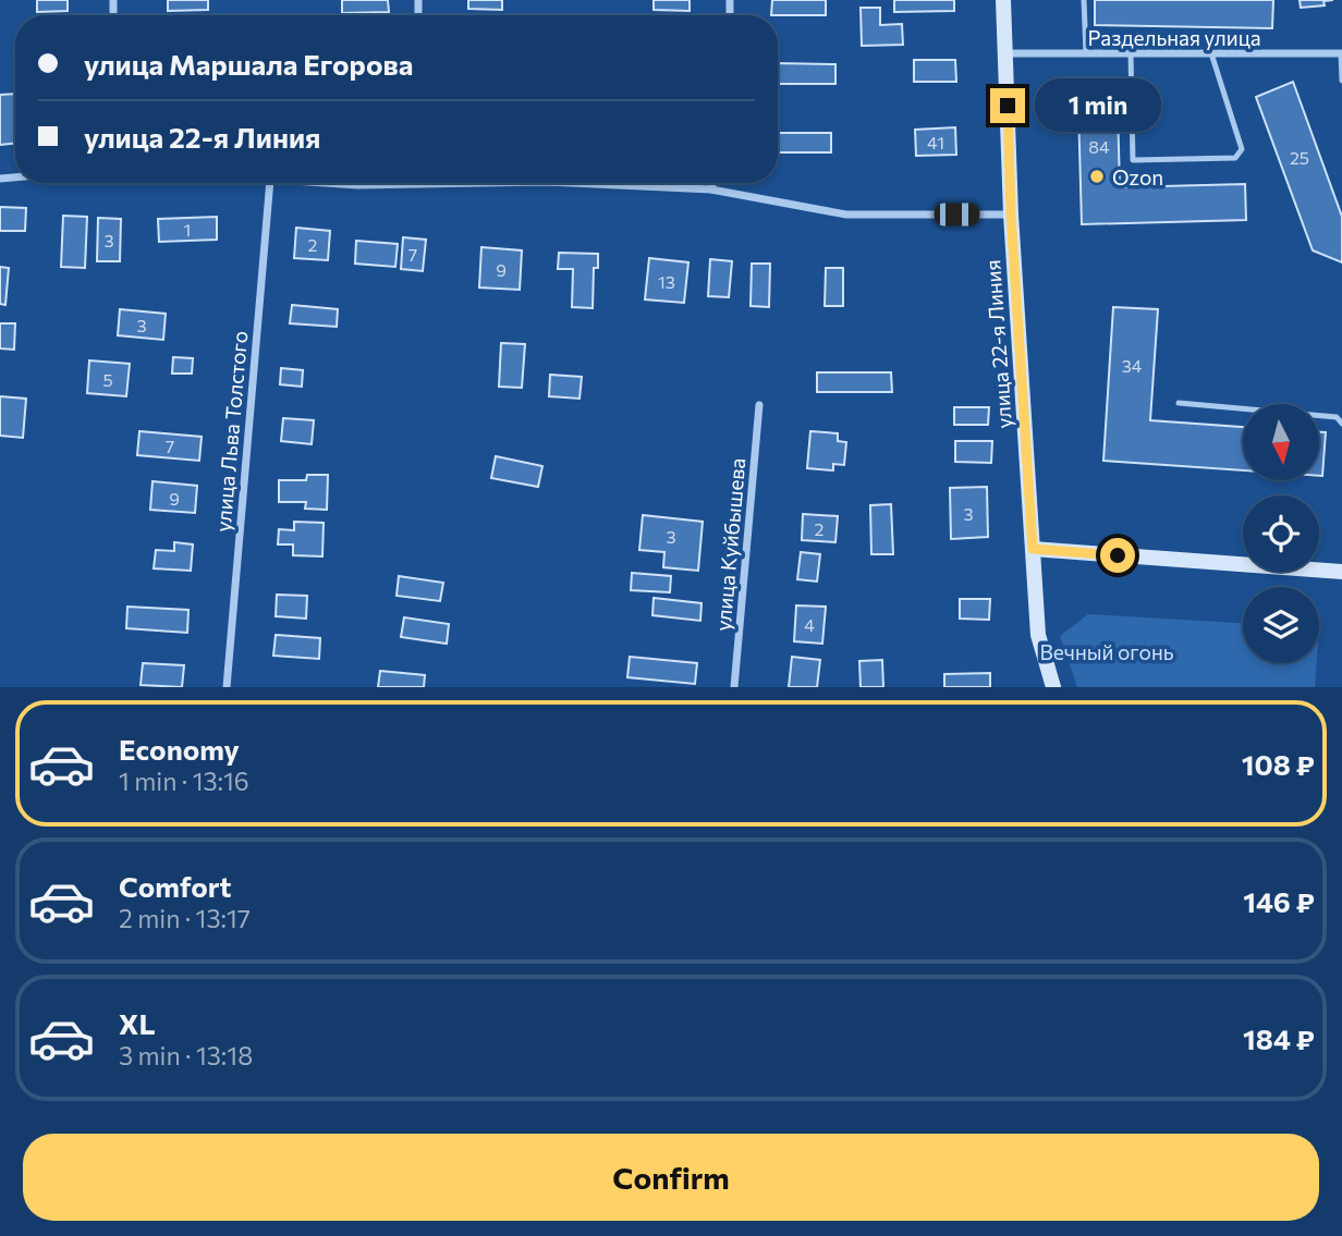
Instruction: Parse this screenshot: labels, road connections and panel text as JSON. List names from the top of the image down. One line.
{"streets":{"main road":["улица 22-я Линия"],"street":["Раздельная улица","улица Льва Толстого","улица Куйбышева"]},"crossings":[["Раздельная улица","улица 22-я Линия"]],"parks":["Вечный огонь"],"places":["Ozon"],"house_numbers":["41","84","25","1","3","2","7","9","13","3","34","5","7","9","3","2","3","4"],"north":"bottom","page":{"banner":["улица Маршала Егорова","улица 22-я Линия"],"bubble":"1 min","list":[{"name":"Economy","note":"1 min · 13:16","value":"108 ₽"},{"name":"Comfort","note":"2 min · 13:17","value":"146 ₽"},{"name":"XL","note":"3 min · 13:18","value":"184 ₽"}],"buttons":"Confirm"}}
